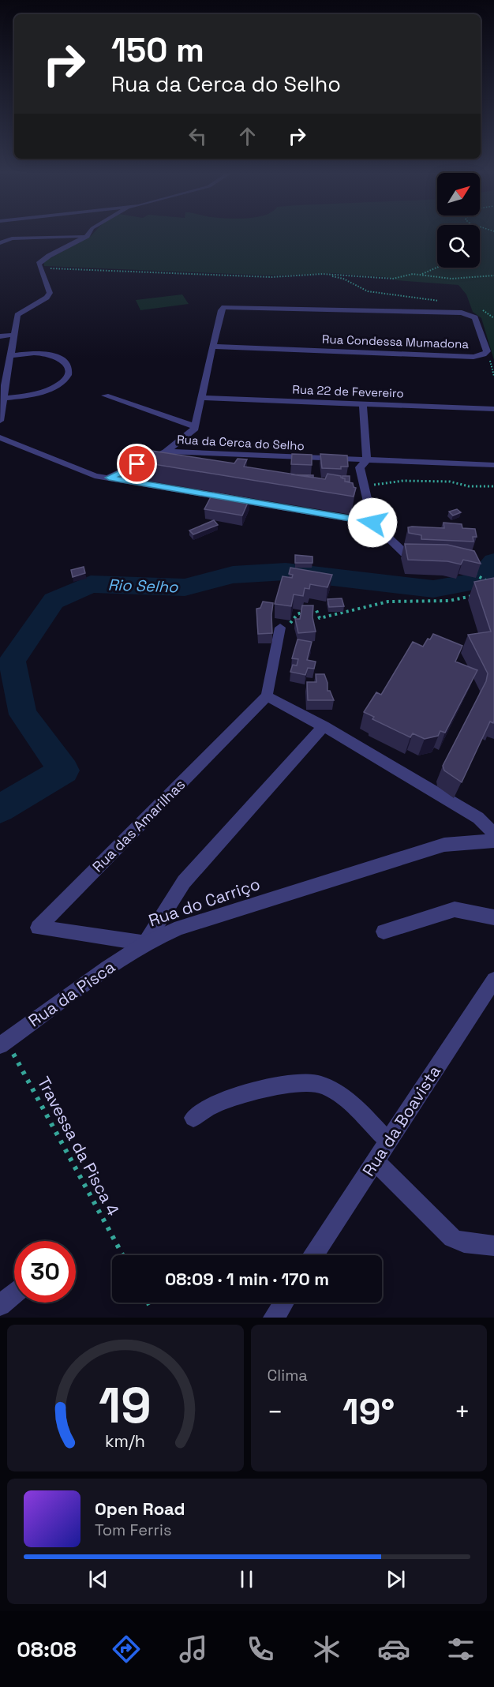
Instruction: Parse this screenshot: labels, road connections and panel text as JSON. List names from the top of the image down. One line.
{"streets":{"street":["Rua Condessa Mumadona","Rua 22 de Fevereiro","Rua da Cerca do Selho","Rua das Amarilhas","Rua do Carriço","Rua da Pisca","Rua da Boavista"],"path":["Travessa da Pisca 4"]},"crossings":[["Rua das Amarilhas","Rua do Carriço"],["Rua das Amarilhas","Rua da Pisca"],["Rua do Carriço","Rua da Pisca"],["Rua da Pisca","Travessa da Pisca 4"]],"water":["Rio Selho"],"north":"top right","page":{"turn":["150 m","Rua da Cerca do Selho"],"limit":"30","trip":"08:09 · 1 min · 170 m","tile":"Clima","heat":["−","19°","+"],"song":["Open Road","Tom Ferris"],"tabs":"08:08","gauge":["19","km/h"]}}
